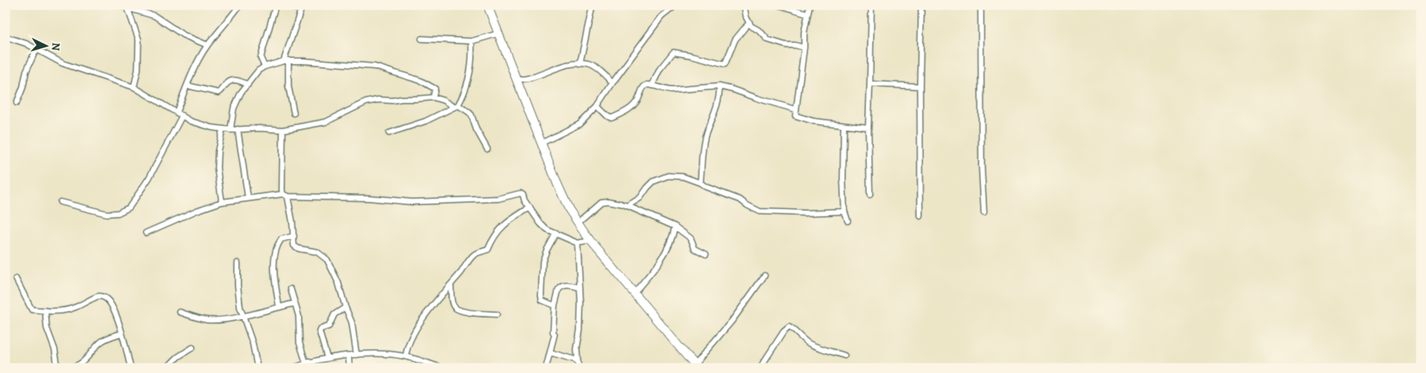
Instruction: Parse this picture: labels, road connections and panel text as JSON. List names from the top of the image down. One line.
{"north":"right"}
